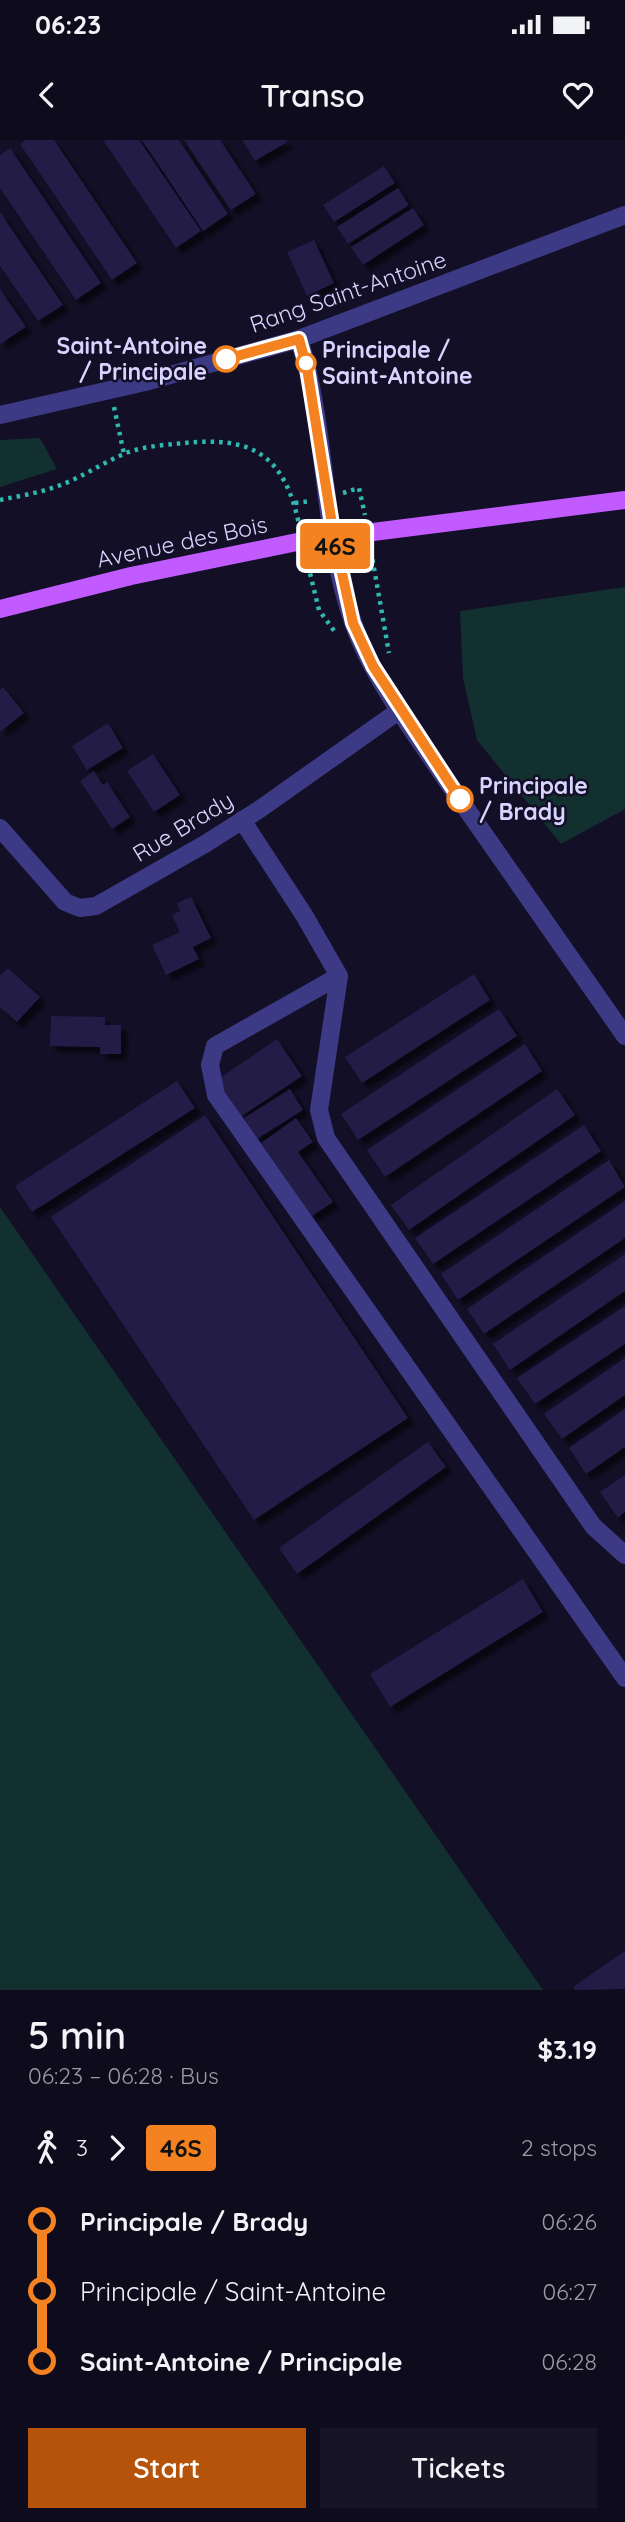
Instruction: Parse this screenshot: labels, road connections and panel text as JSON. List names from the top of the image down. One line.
{"streets":{"main road":["Avenue des Bois"],"street":["Rang Saint-Antoine","Rue Brady"]},"places":["Saint-Antoine / Principale","Principale / Saint-Antoine","Principale / Brady"],"lines":["bus line 46S"],"page":{"status":"06:23","header":"Transo","on_map":"46S","heading":["5 min","06:23 – 06:28 · Bus","$3.19"],"legs":["3","46S","2 stops"],"list":[{"name":"Principale / Brady","value":"06:26"},{"name":"Principale / Saint-Antoine","value":"06:27"},{"name":"Saint-Antoine / Principale","value":"06:28"}],"buttons":["Start","Tickets"]}}
